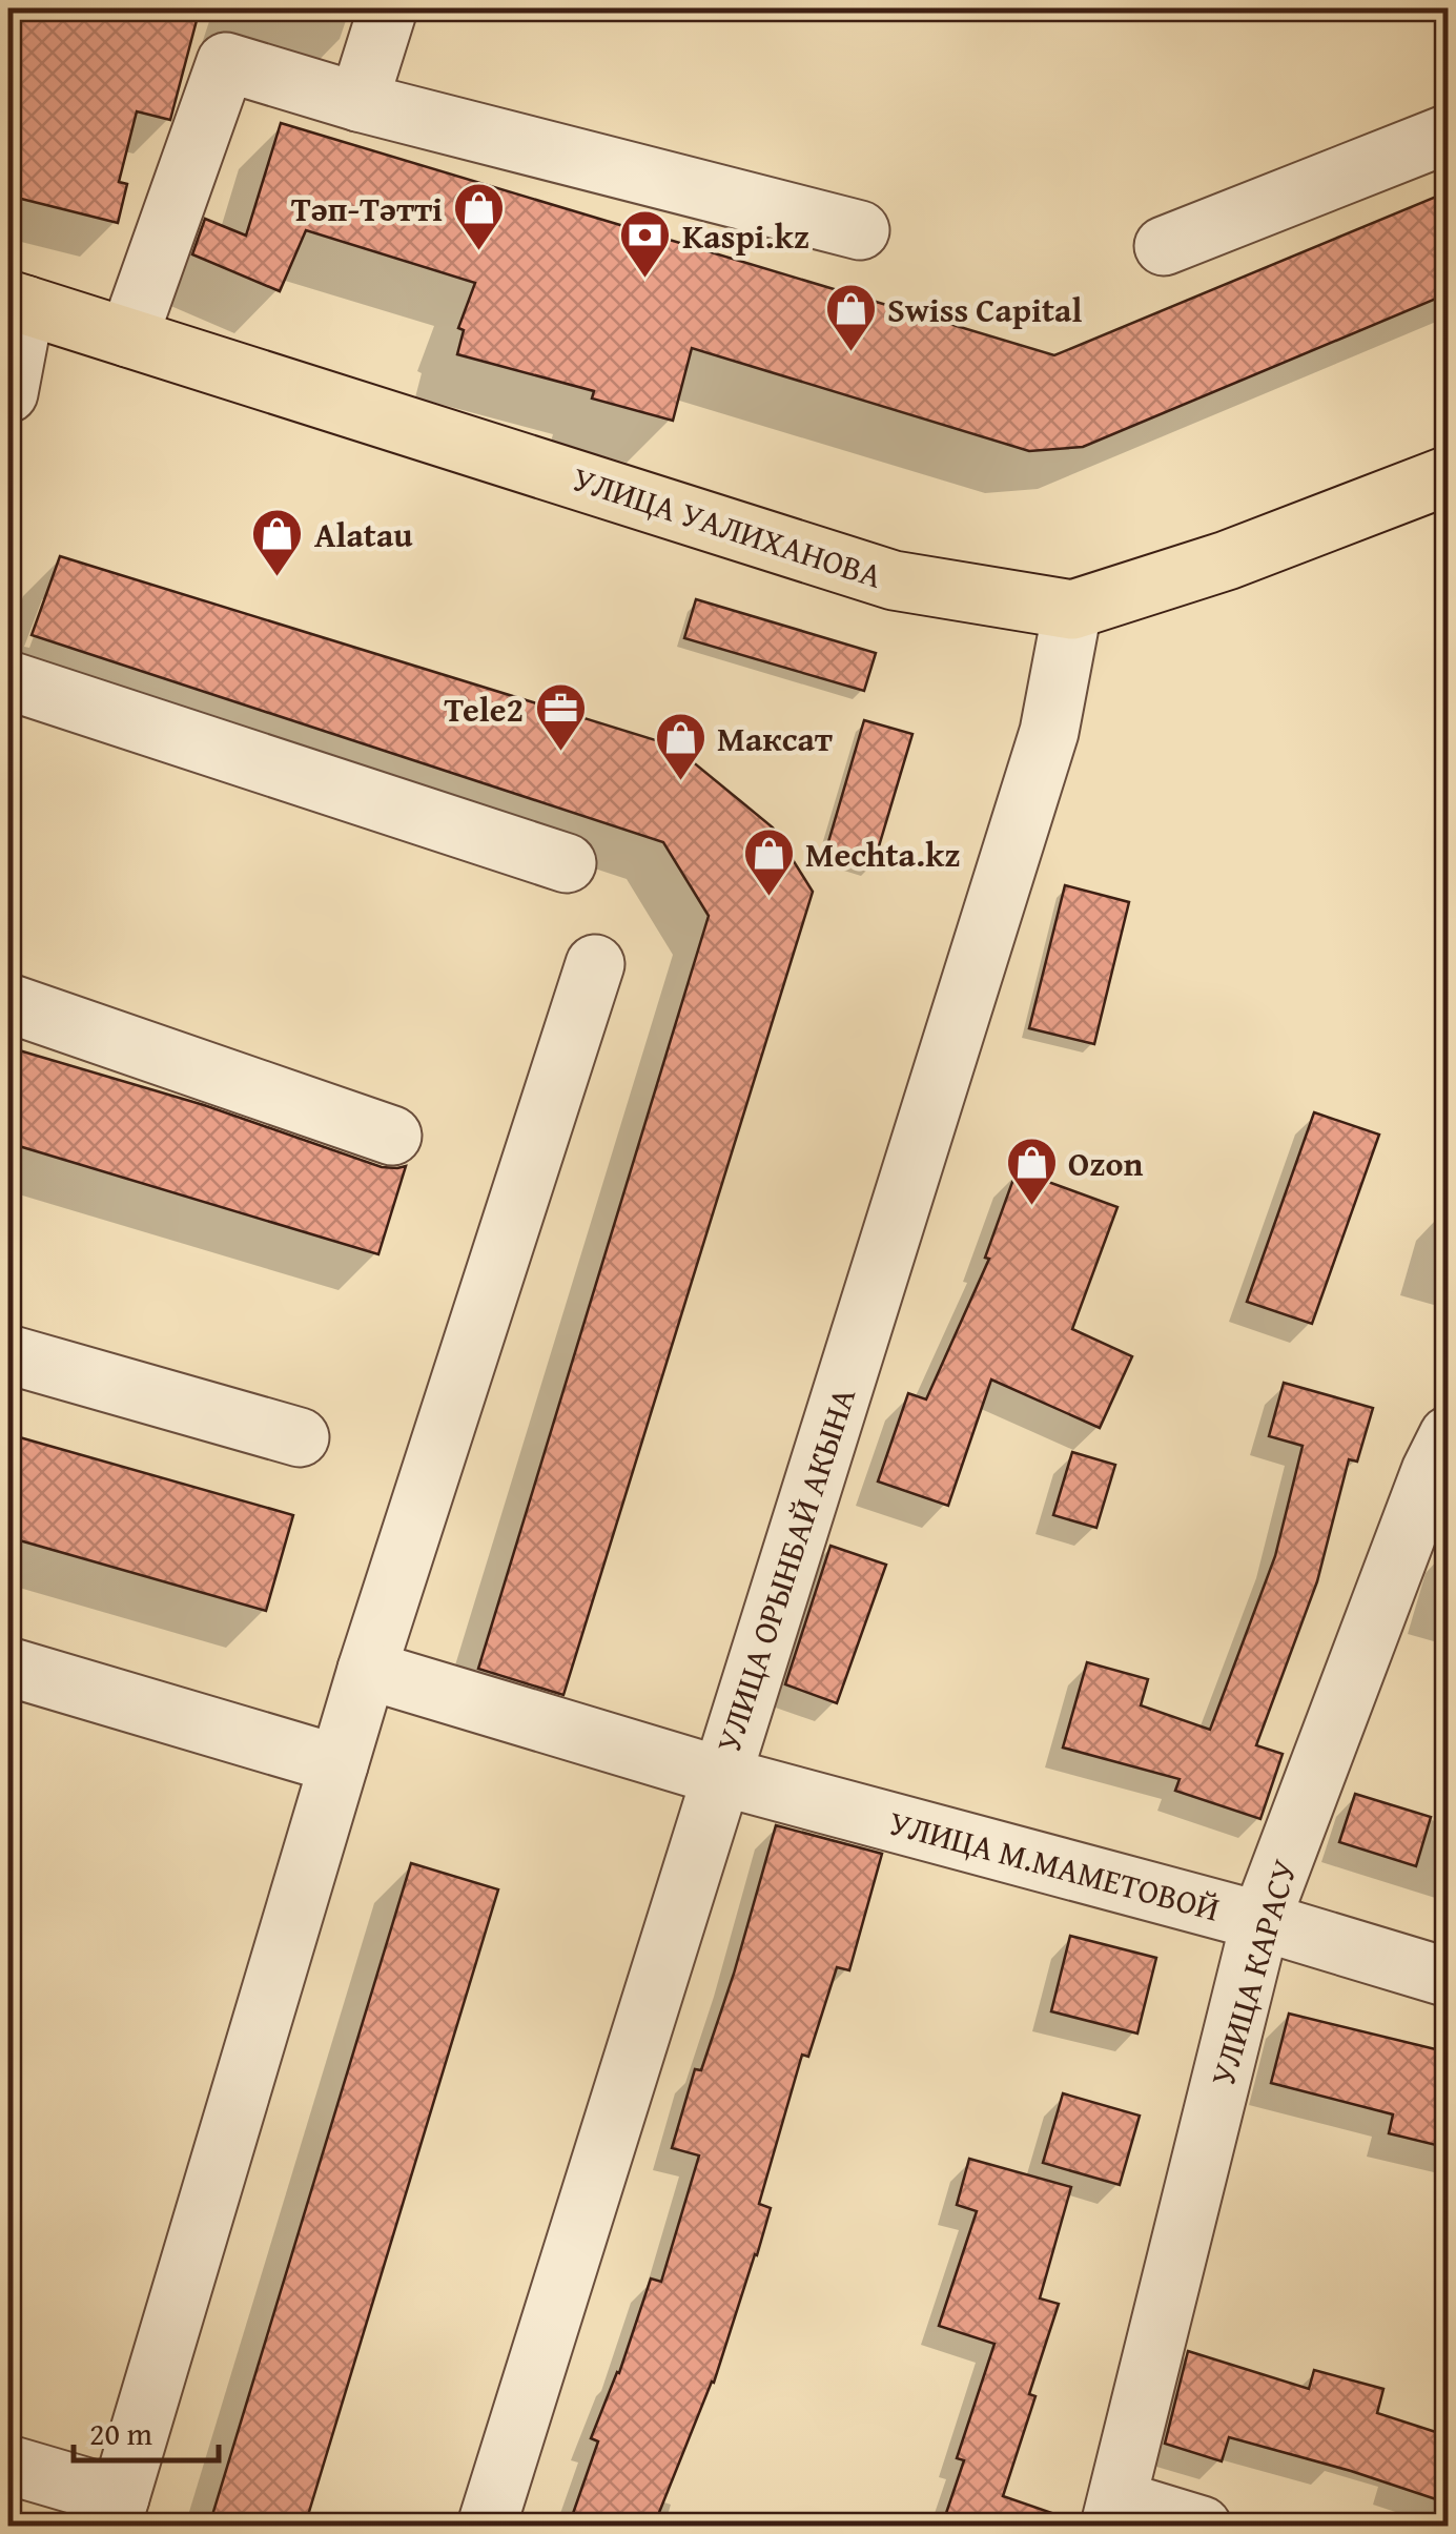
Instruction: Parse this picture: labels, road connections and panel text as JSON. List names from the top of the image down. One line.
{"streets":{"main road":["УЛИЦА УАЛИХАНОВА"],"street":["УЛИЦА ОРЫНБАЙ АКЫНА","УЛИЦА М.МАМЕТОВОЙ","УЛИЦА КАРАСУ"]},"crossings":[["УЛИЦА УАЛИХАНОВА","УЛИЦА ОРЫНБАЙ АКЫНА"],["УЛИЦА ОРЫНБАЙ АКЫНА","УЛИЦА М.МАМЕТОВОЙ"],["УЛИЦА М.МАМЕТОВОЙ","УЛИЦА КАРАСУ"]],"places":{"shop":["Тәп-Тәтті","Swiss Capital","Alatau","Максат","Mechta.kz","Ozon"],"bank":["Kaspi.kz"],"office":["Tele2"]},"scale_bar":"20 m"}
